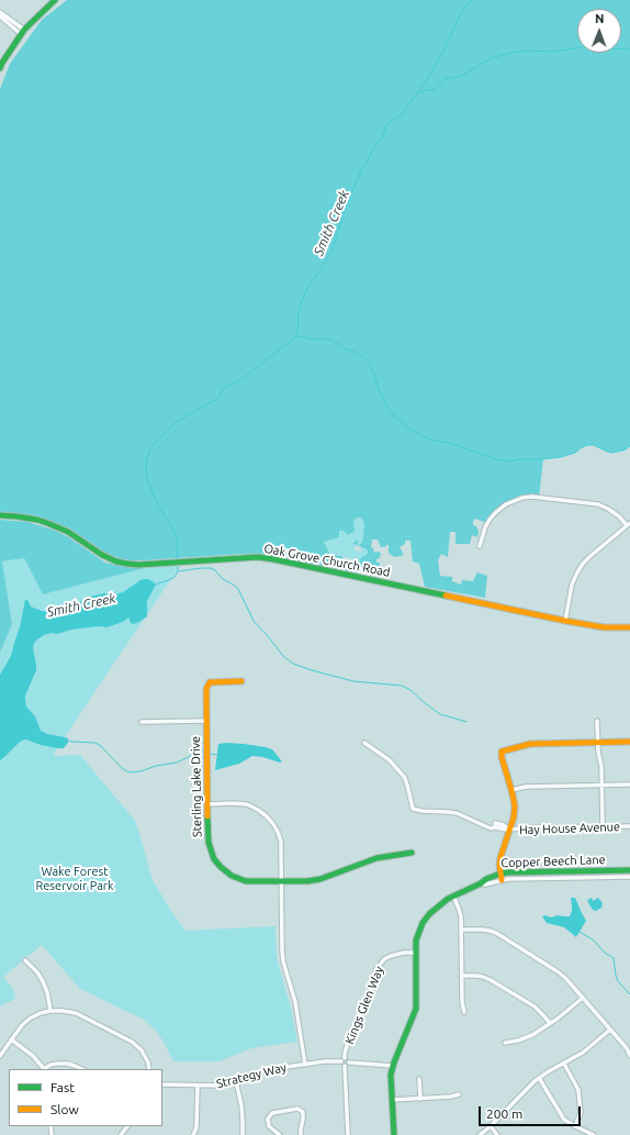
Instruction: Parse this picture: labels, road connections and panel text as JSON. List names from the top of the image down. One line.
{"streets":{"street":["Oak Grove Church Road","Sterling Lake Drive","Hay House Avenue","Copper Beech Lane","Kings Glen Way","Strategy Way"]},"crossings":[["Copper Beech Lane","Kings Glen Way"],["Kings Glen Way","Strategy Way"]],"water":["Smith Creek"],"parks":["Wake Forest Reservoir Park"],"legend":["Fast","Slow"],"scale_bar":"200 m","north":"top"}
